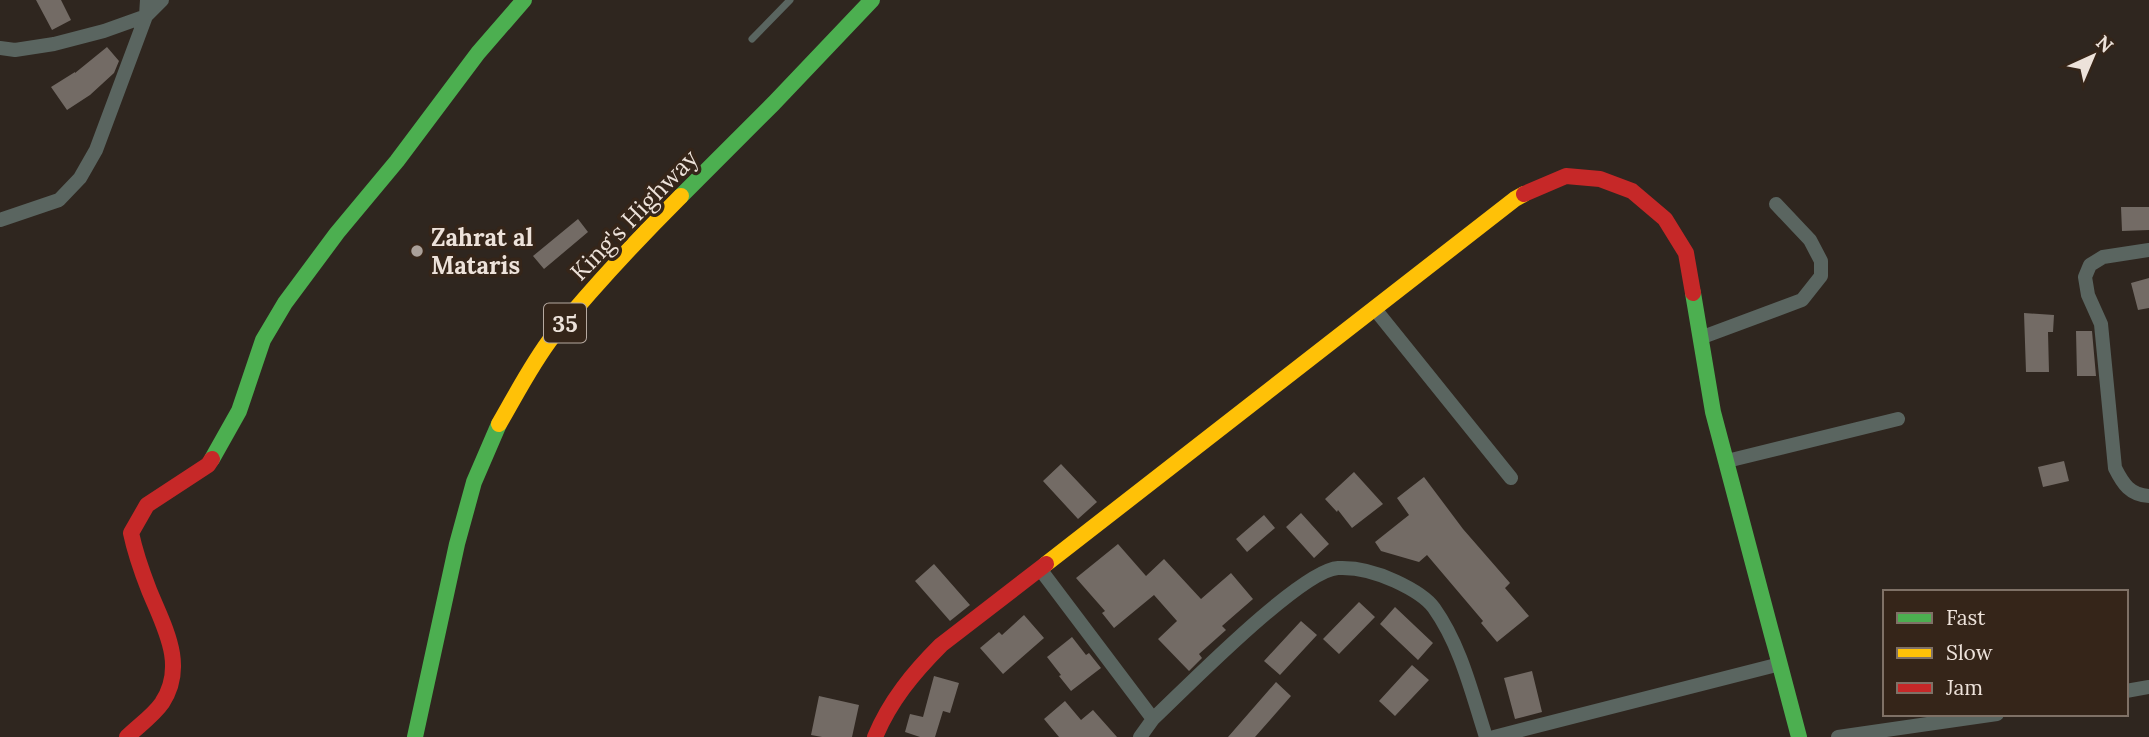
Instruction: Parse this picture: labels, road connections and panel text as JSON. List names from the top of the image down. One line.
{"streets":{"street":["King's Highway","35"]},"places":["Zahrat al Mataris"],"legend":["Fast","Slow","Jam"],"north":"top right"}
